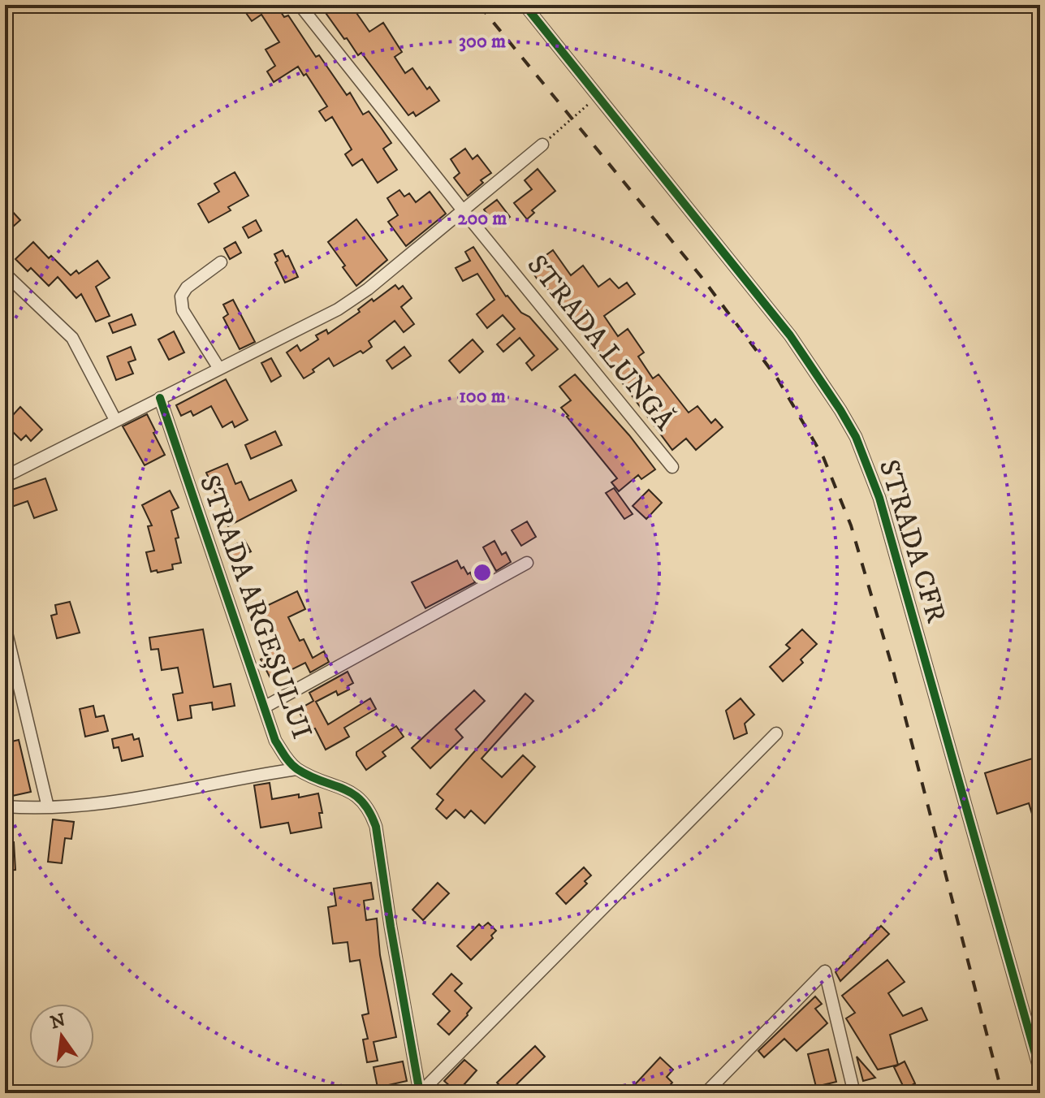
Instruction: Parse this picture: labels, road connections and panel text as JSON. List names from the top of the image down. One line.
{"streets":{"street":["STRADA LUNGĂ","STRADA CFR","STRADA ARGEȘULUI"]},"north":"top","rings":["300 m","200 m","100 m"]}
